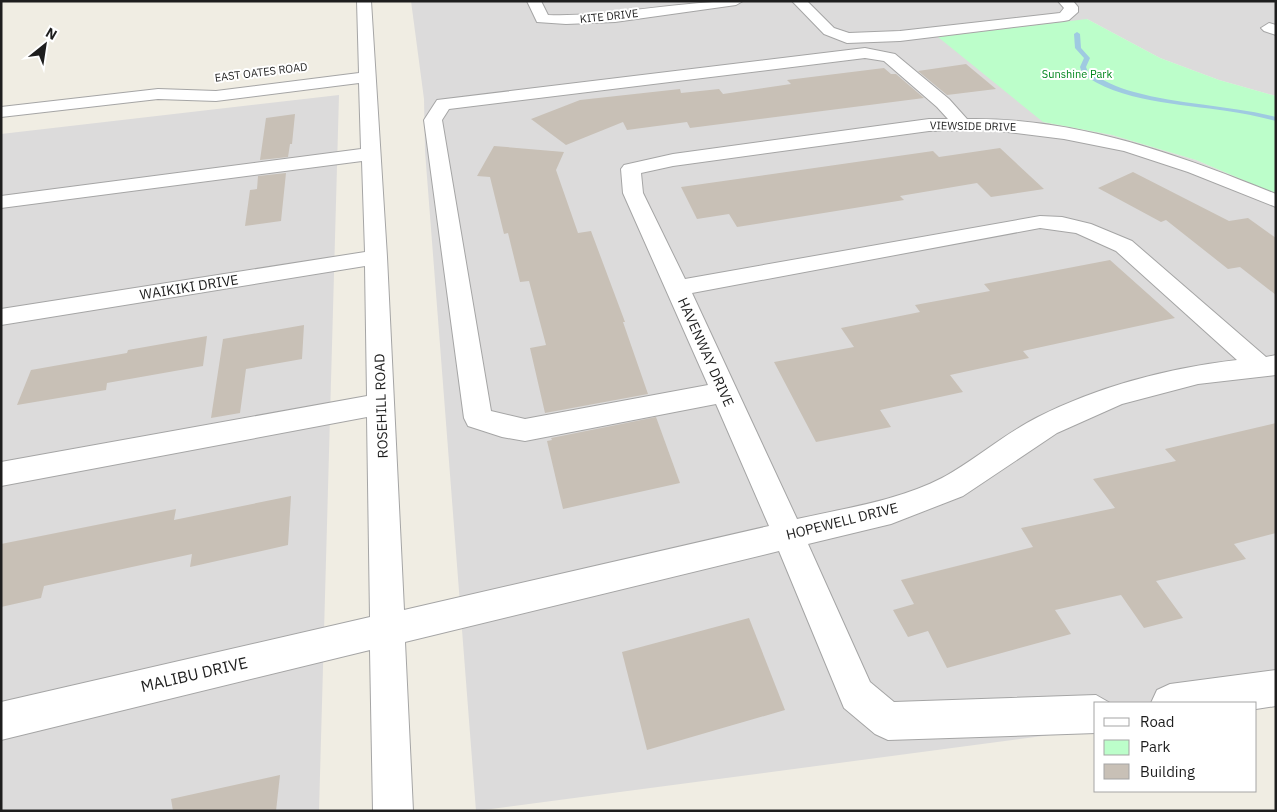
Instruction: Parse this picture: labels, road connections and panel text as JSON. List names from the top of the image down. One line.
{"streets":{"street":["KITE DRIVE","EAST OATES ROAD","VIEWSIDE DRIVE","WAIKIKI DRIVE","HAVENWAY DRIVE","ROSEHILL ROAD","HOPEWELL DRIVE","MALIBU DRIVE"]},"crossings":[["EAST OATES ROAD","ROSEHILL ROAD"],["VIEWSIDE DRIVE","HAVENWAY DRIVE"],["WAIKIKI DRIVE","ROSEHILL ROAD"],["HAVENWAY DRIVE","HOPEWELL DRIVE"],["ROSEHILL ROAD","HOPEWELL DRIVE"],["ROSEHILL ROAD","MALIBU DRIVE"],["HOPEWELL DRIVE","MALIBU DRIVE"]],"parks":["Sunshine Park"],"legend":["Road","Park","Building"],"north":"top right"}
